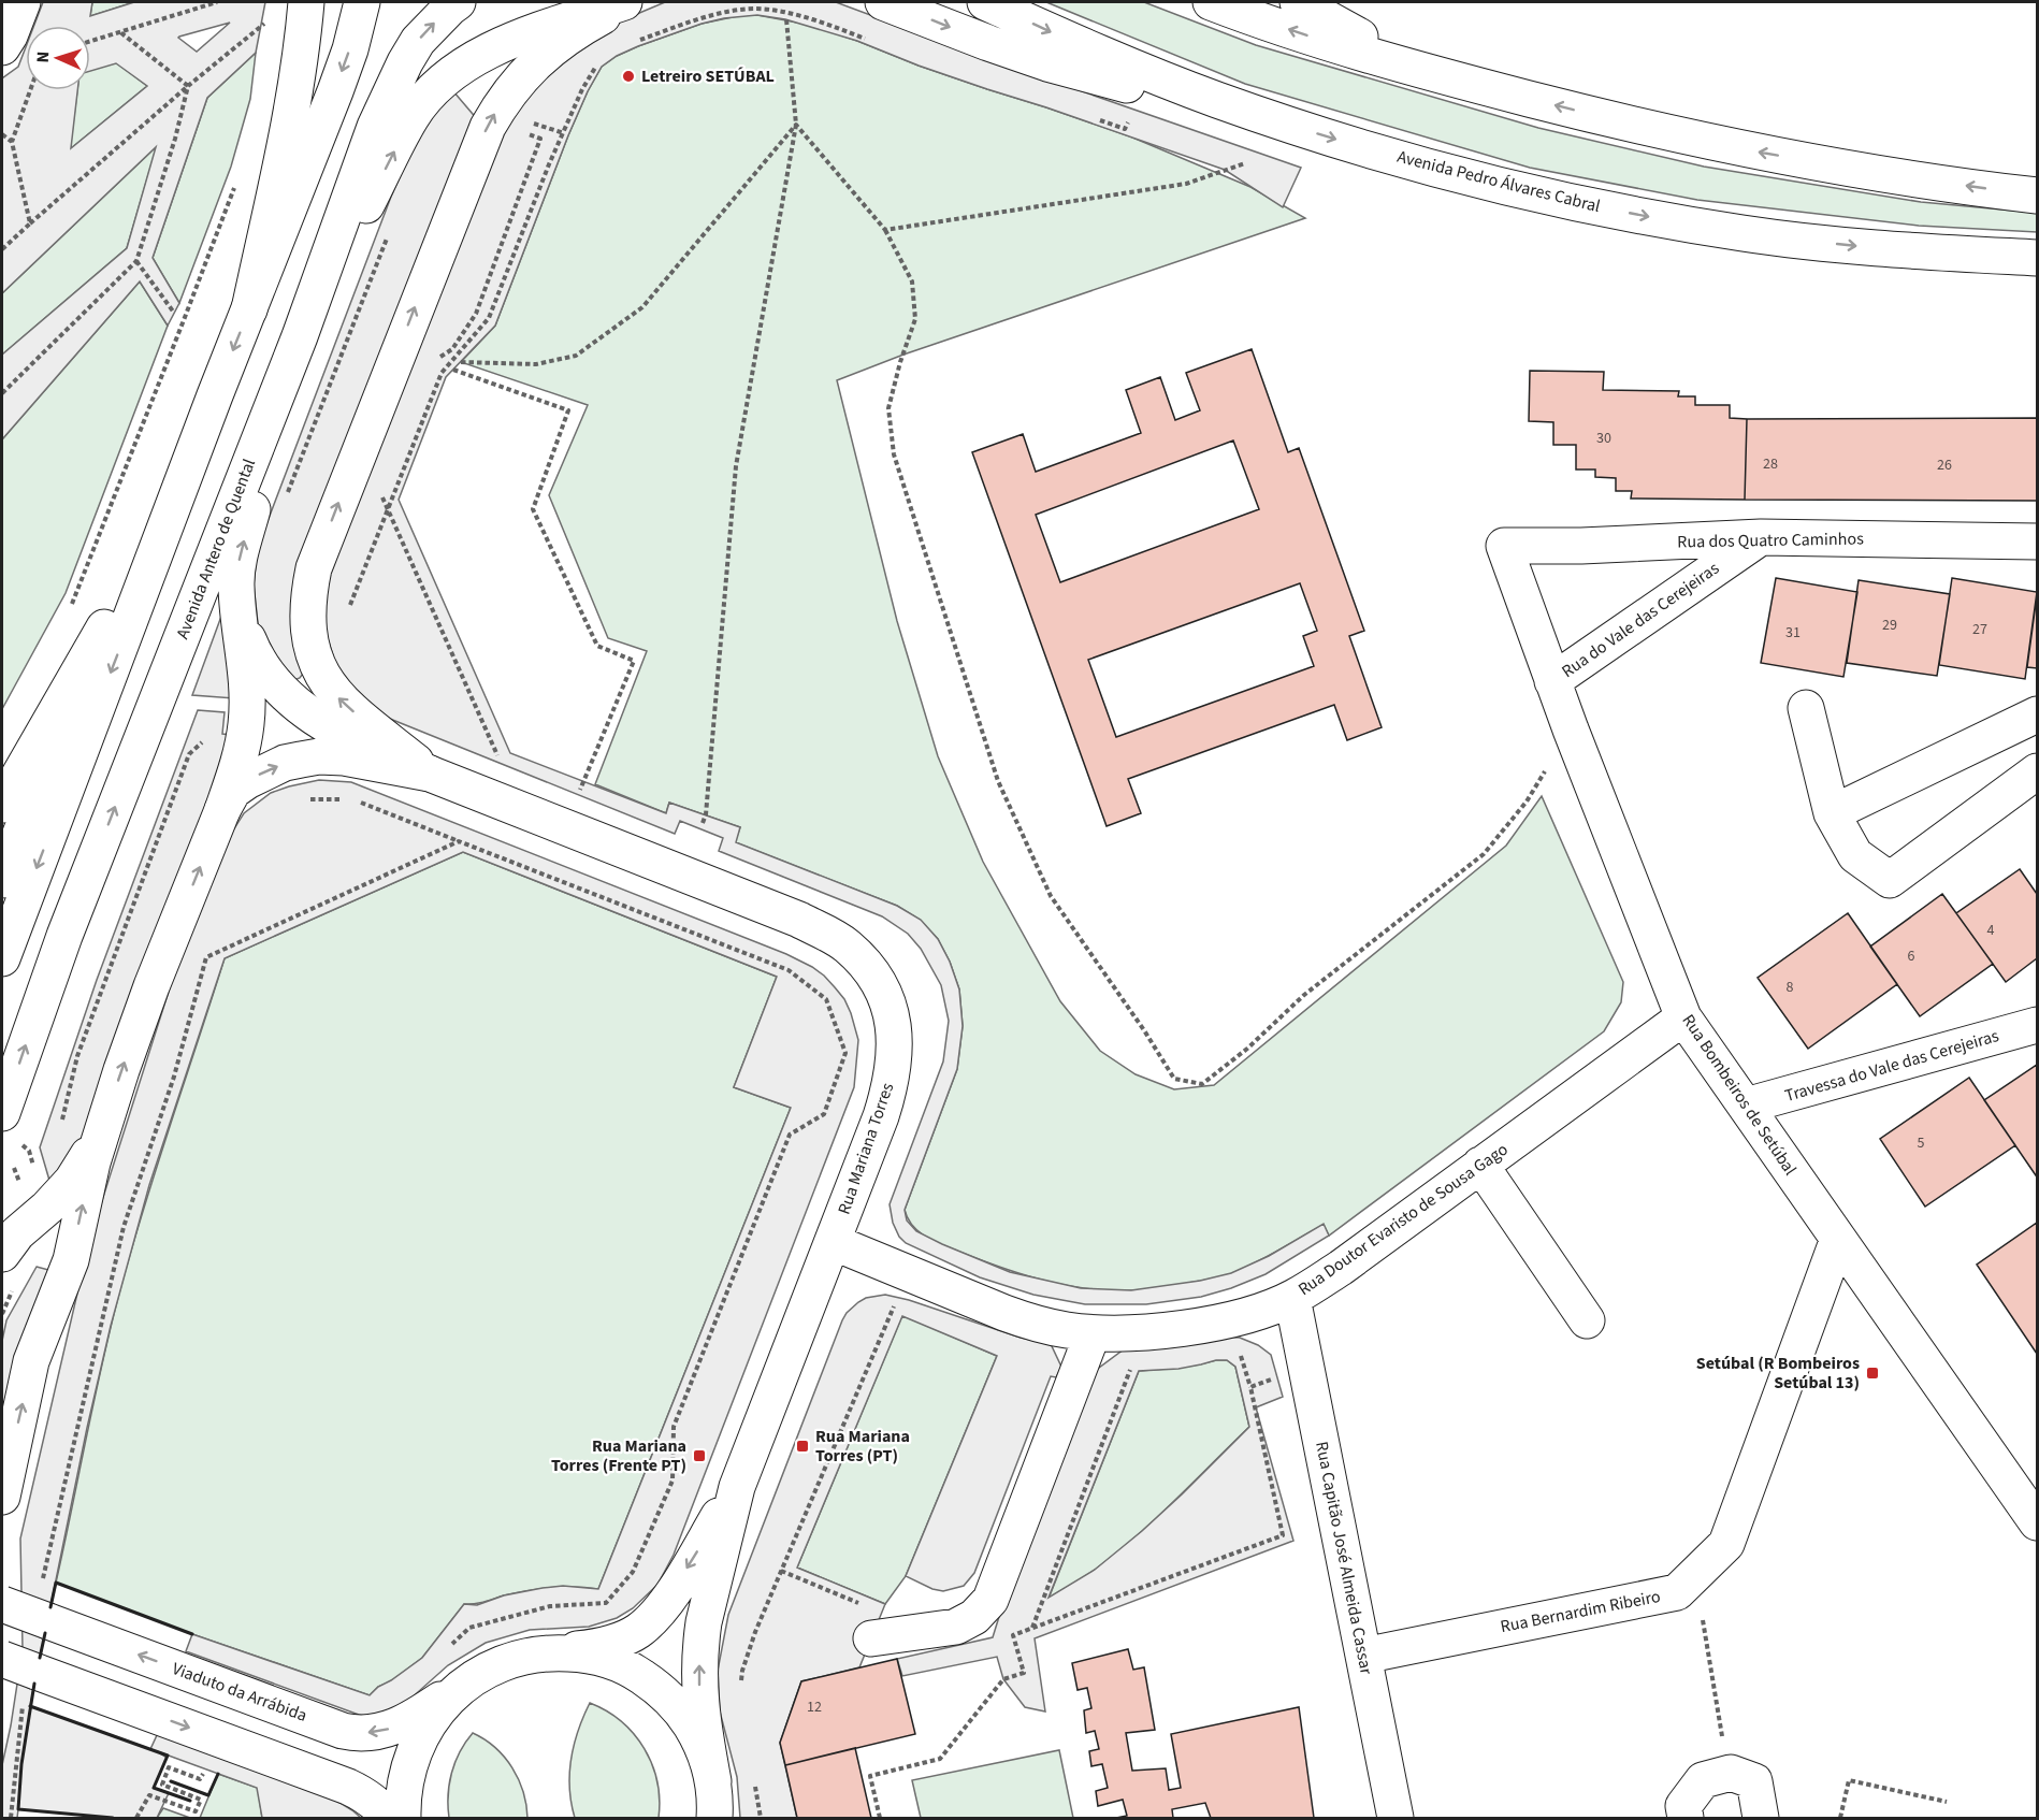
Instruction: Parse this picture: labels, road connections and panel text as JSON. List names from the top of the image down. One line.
{"streets":{"main road":["Avenida Pedro Álvares Cabral","Rua dos Quatro Caminhos","Avenida Antero de Quental","Rua do Vale das Cerejeiras","Travessa do Vale das Cerejeiras","Rua Bombeiros de Setúbal","Rua Mariana Torres","Rua Doutor Evaristo de Sousa Gago","Rua Capitão José Almeida Cassar","Rua Bernardim Ribeiro","Viaduto da Arrábida"]},"crossings":[["Rua dos Quatro Caminhos","Rua do Vale das Cerejeiras"],["Rua dos Quatro Caminhos","Rua Bombeiros de Setúbal"],["Rua do Vale das Cerejeiras","Rua Bombeiros de Setúbal"],["Travessa do Vale das Cerejeiras","Rua Bombeiros de Setúbal"],["Rua Bombeiros de Setúbal","Rua Doutor Evaristo de Sousa Gago"],["Rua Bombeiros de Setúbal","Rua Bernardim Ribeiro"],["Rua Mariana Torres","Rua Doutor Evaristo de Sousa Gago"],["Rua Doutor Evaristo de Sousa Gago","Rua Capitão José Almeida Cassar"],["Rua Capitão José Almeida Cassar","Rua Bernardim Ribeiro"]],"places":{"other":["Letreiro SETÚBAL"],"transit":["Setúbal (R Bombeiros Setúbal 13)","Rua Mariana Torres (PT)","Rua Mariana Torres (Frente PT)"]},"house_numbers":["30","28","26","29","27","31","4","6","8","5","12"],"north":"left"}
